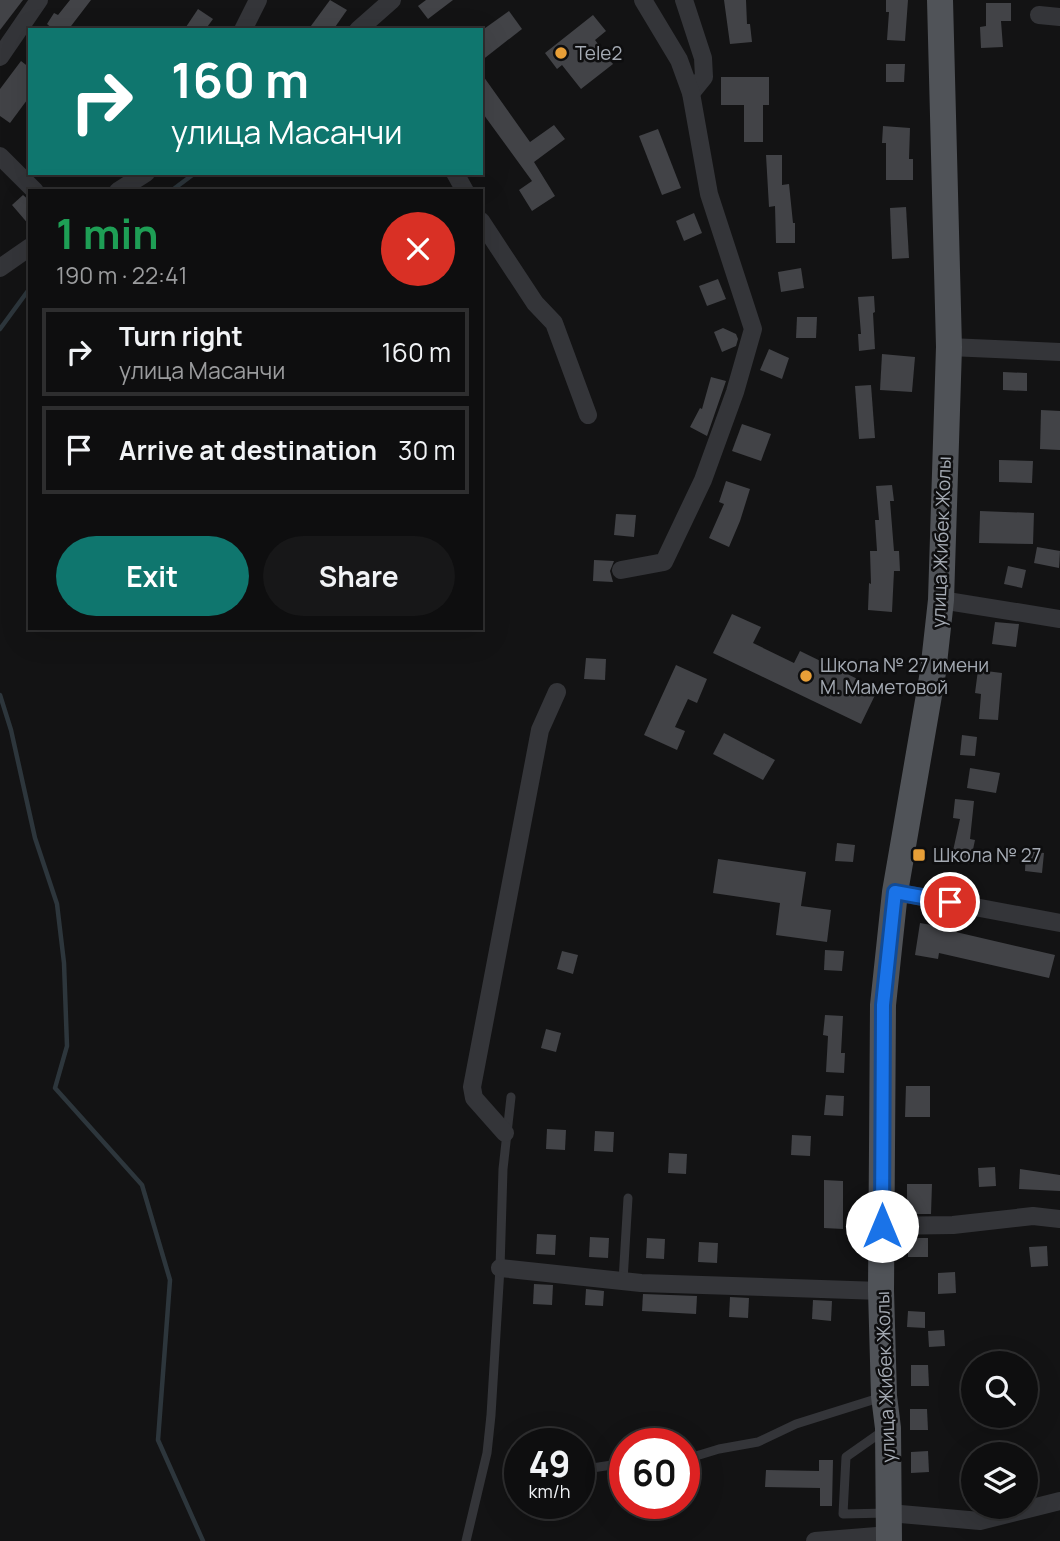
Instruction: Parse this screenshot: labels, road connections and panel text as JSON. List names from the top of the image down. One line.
{"streets":{"main road":["улица Жибек Жолы"]},"places":{"other":["Tele2","Школа № 27 имени М. Маметовой"],"transit":["Школа № 27"]},"page":{"turn":["160 m","улица Масанчи"],"heading":["1 min","190 m · 22:41"],"list":[{"name":"Turn right","note":"улица Масанчи","value":"160 m"},{"name":"Arrive at destination","value":"30 m"}],"buttons":["Exit","Share"],"speed":"49 km/h","limit":"60"}}
